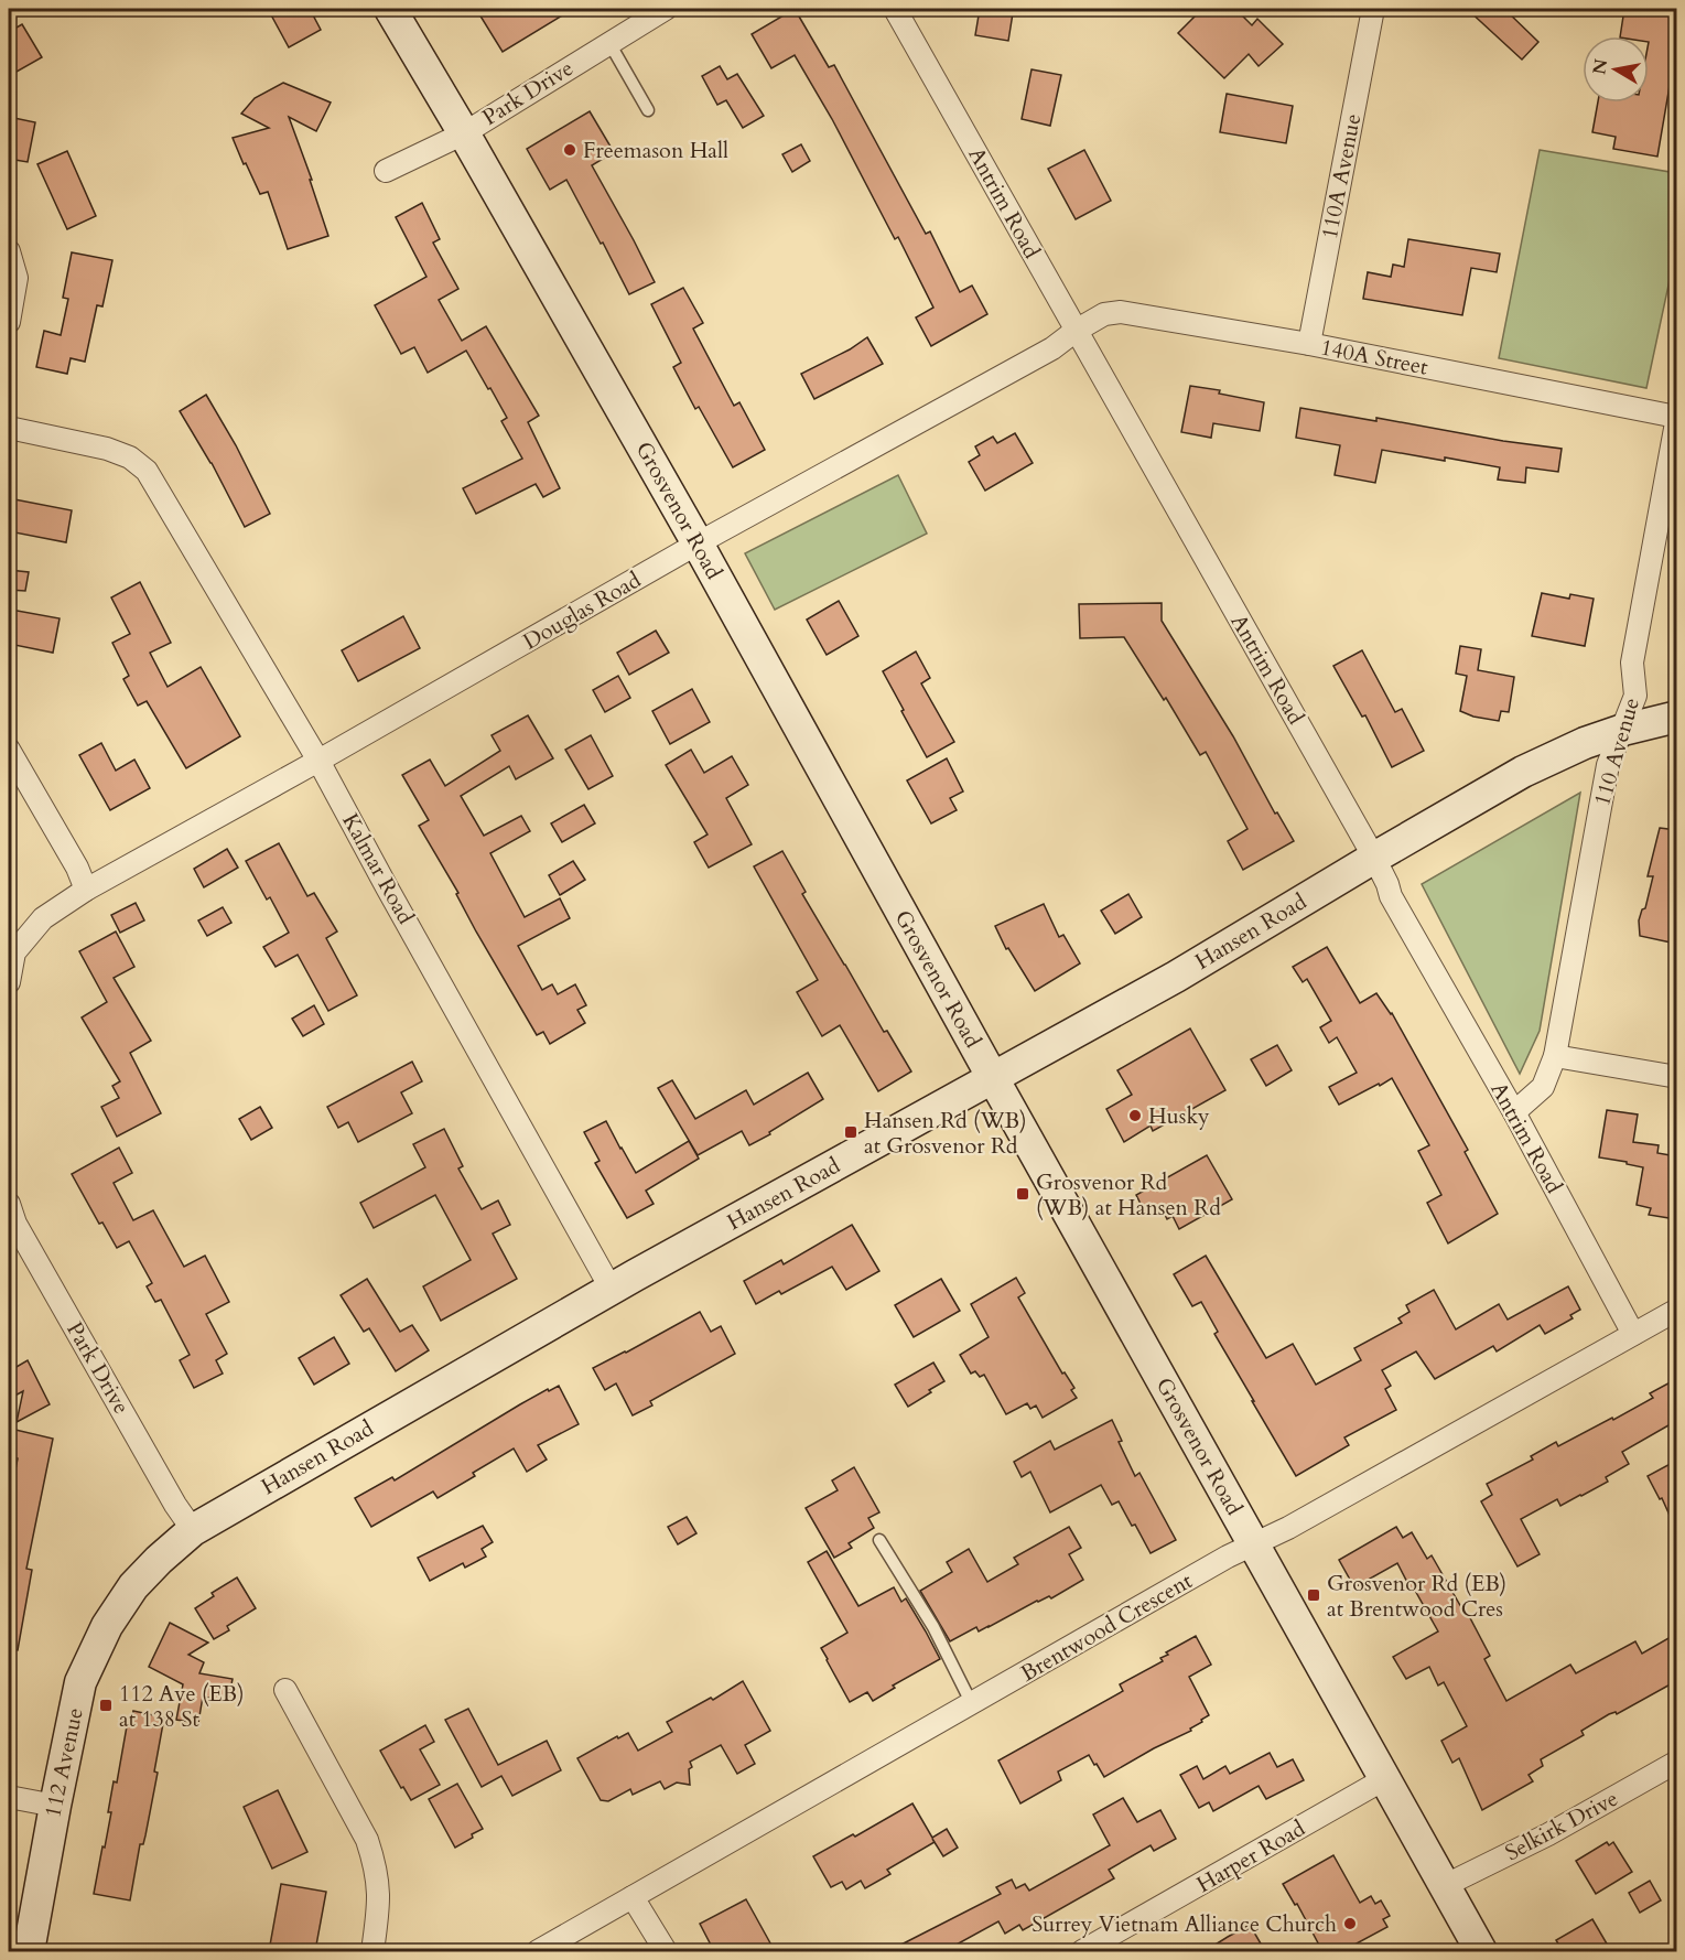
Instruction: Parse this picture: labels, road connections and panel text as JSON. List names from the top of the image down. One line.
{"streets":{"street":["Park Drive","110A Avenue","Antrim Road","140A Street","Grosvenor Road","Douglas Road","110 Avenue","Kalmar Road","Hansen Road","Brentwood Crescent","112 Avenue","Selkirk Drive","Harper Road"]},"crossings":[["Park Drive","Grosvenor Road"],["Park Drive","Hansen Road"],["110A Avenue","140A Street"],["Antrim Road","140A Street"],["Antrim Road","Douglas Road"],["Antrim Road","110 Avenue"],["Antrim Road","Hansen Road"],["Antrim Road","Brentwood Crescent"],["140A Street","Douglas Road"],["140A Street","110 Avenue"],["Grosvenor Road","Douglas Road"],["Grosvenor Road","Hansen Road"],["Grosvenor Road","Brentwood Crescent"],["Grosvenor Road","Selkirk Drive"],["Grosvenor Road","Harper Road"],["Douglas Road","Kalmar Road"],["110 Avenue","Hansen Road"],["Kalmar Road","Hansen Road"],["Hansen Road","112 Avenue"]],"places":{"other":["Freemason Hall","Husky","Surrey Vietnam Alliance Church"],"transit":["Hansen Rd (WB) at Grosvenor Rd","Grosvenor Rd (WB) at Hansen Rd","Grosvenor Rd (EB) at Brentwood Cres","112 Ave (EB) at 138 St"]},"north":"left"}
